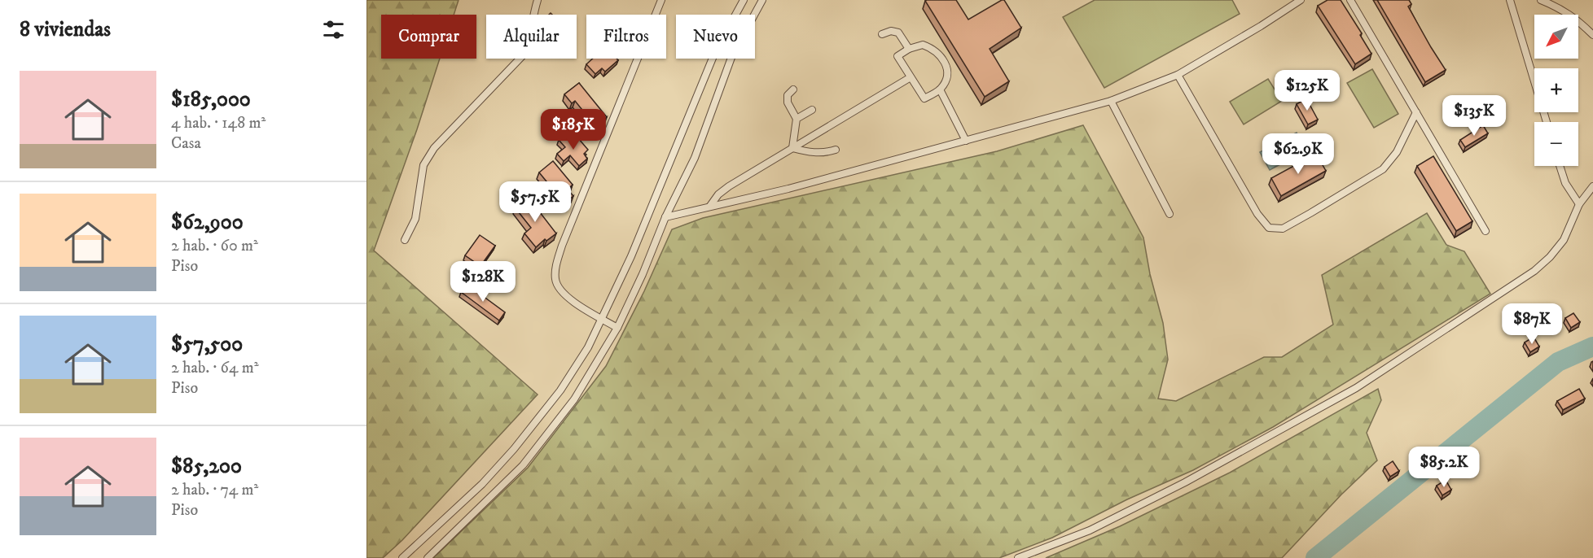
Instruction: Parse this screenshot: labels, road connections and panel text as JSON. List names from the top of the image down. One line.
{"north":"bottom left","page":{"heading":"8 viviendas","map_buttons":["+","−"],"chip":["Comprar","Alquilar","Filtros","Nuevo"],"list":[{"name":"$185,000","note":"4 hab. · 148 m² · Casa"},{"name":"$62,900","note":"2 hab. · 60 m² · Piso"},{"name":"$57,500","note":"2 hab. · 64 m² · Piso"},{"name":"$85,200","note":"2 hab. · 74 m² · Piso"}],"price":["$125K","$135K","$185K","$62.9K","$57.5K","$128K","$87K","$85.2K"]}}
